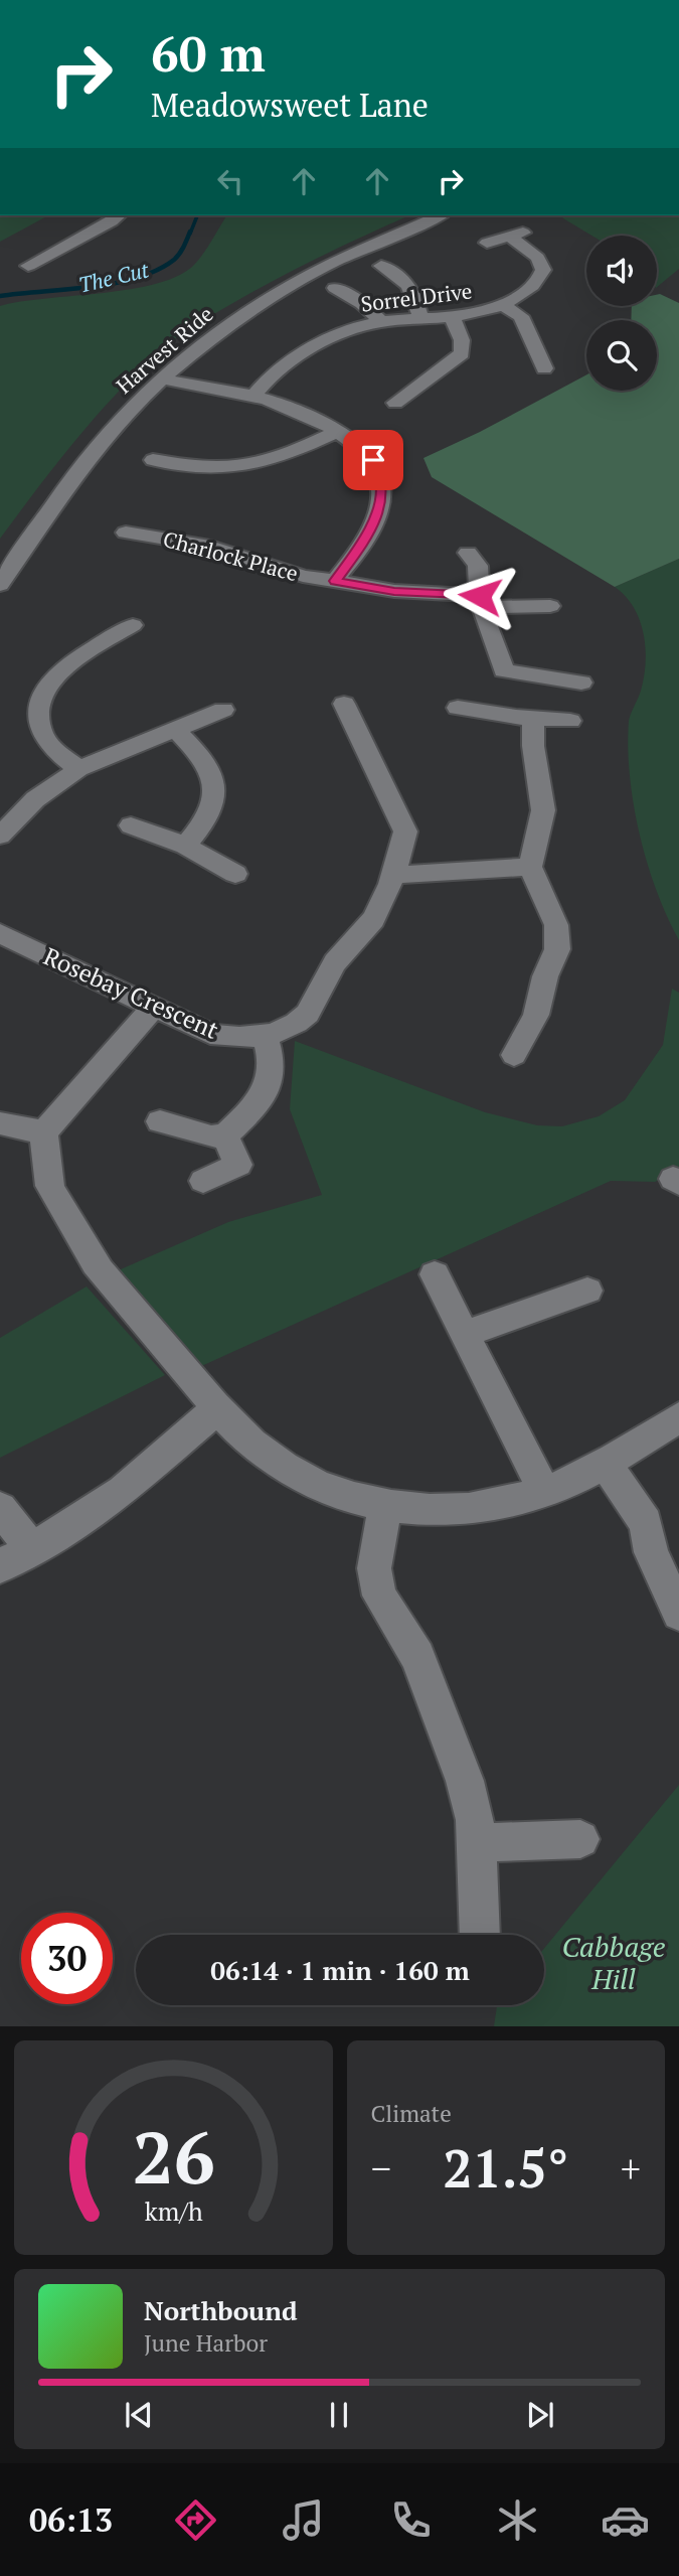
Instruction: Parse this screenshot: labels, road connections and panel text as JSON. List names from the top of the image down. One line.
{"streets":{"street":["Sorrel Drive","Harvest Ride","Charlock Place","Rosebay Crescent"]},"water":["The Cut"],"parks":["Cabbage Hill"],"page":{"turn":["60 m","Meadowsweet Lane"],"limit":"30","trip":"06:14 · 1 min · 160 m","tile":"Climate","heat":["−","21.5°","+"],"song":["Northbound","June Harbor"],"tabs":"06:13","gauge":["26","km/h"]}}
